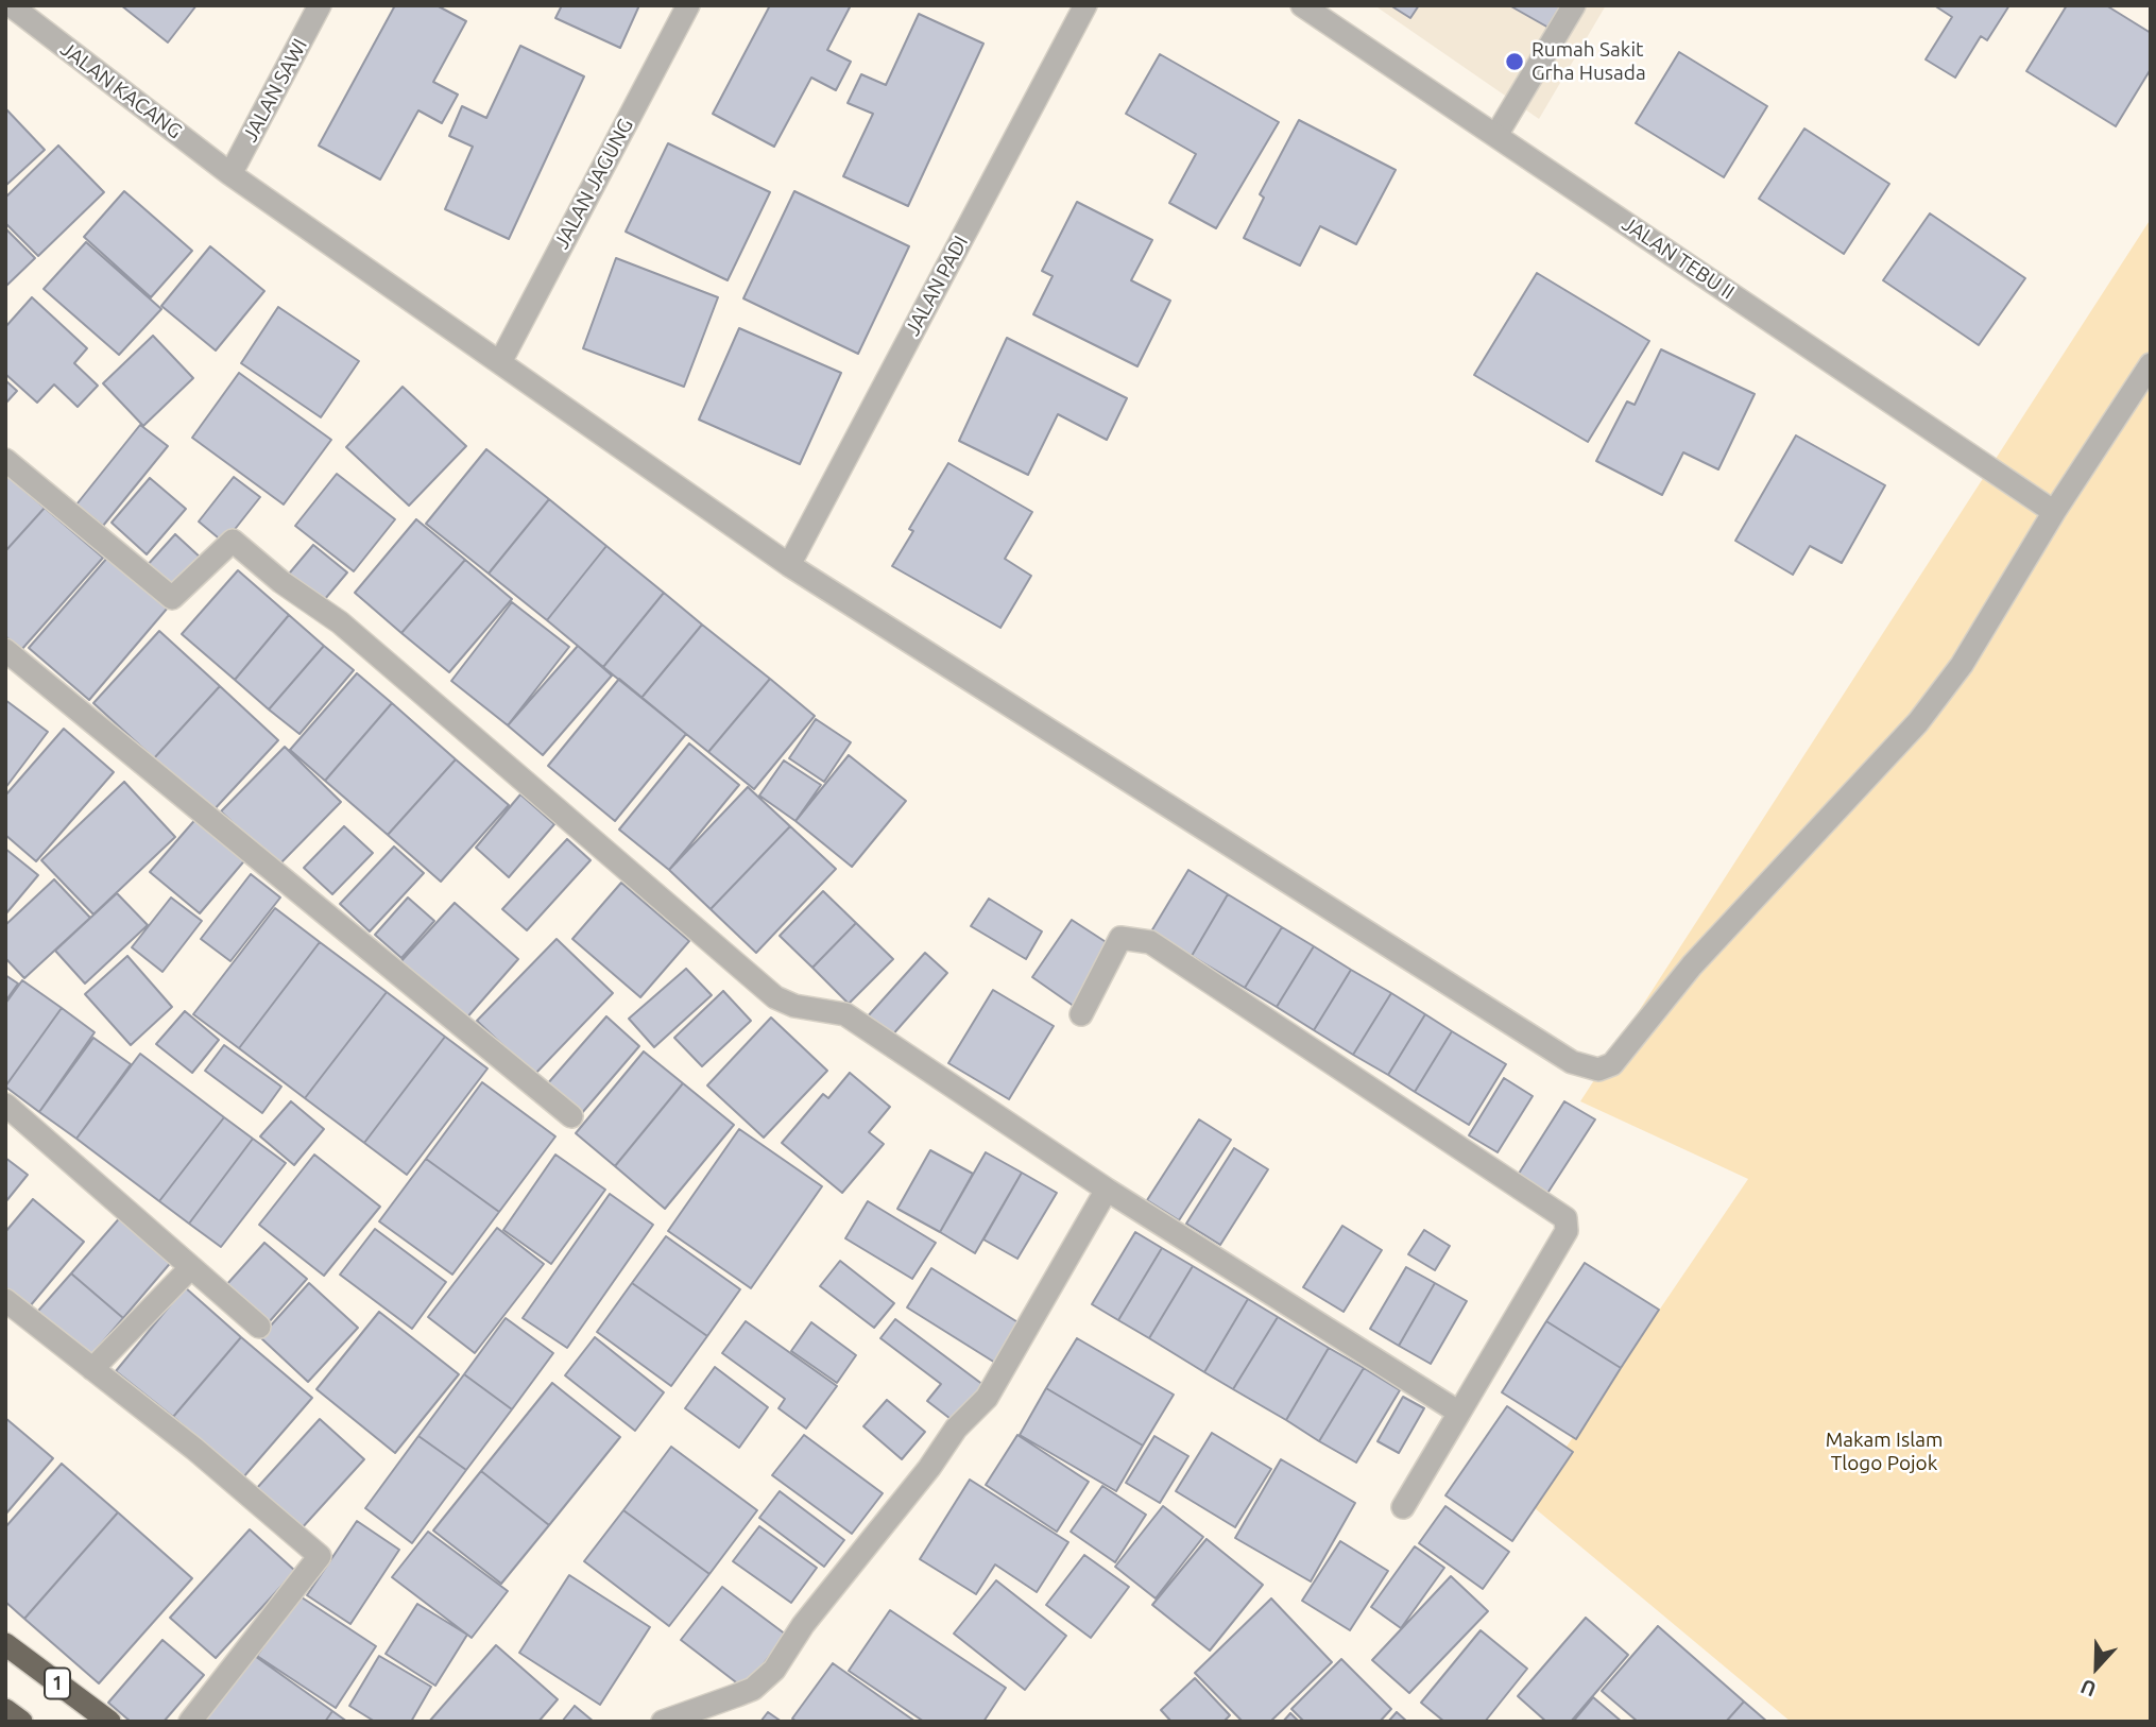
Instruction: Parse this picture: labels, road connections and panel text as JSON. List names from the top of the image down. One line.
{"streets":{"highway":["1"],"street":["JALAN KACANG","JALAN SAWI","JALAN JAGUNG","JALAN TEBU II","JALAN PADI"]},"crossings":[["JALAN KACANG","JALAN SAWI"],["JALAN KACANG","JALAN JAGUNG"],["JALAN KACANG","JALAN TEBU II"],["JALAN KACANG","JALAN PADI"]],"parks":["Makam Islam Tlogo Pojok"],"places":["Rumah Sakit Grha Husada"],"north":"bottom"}
